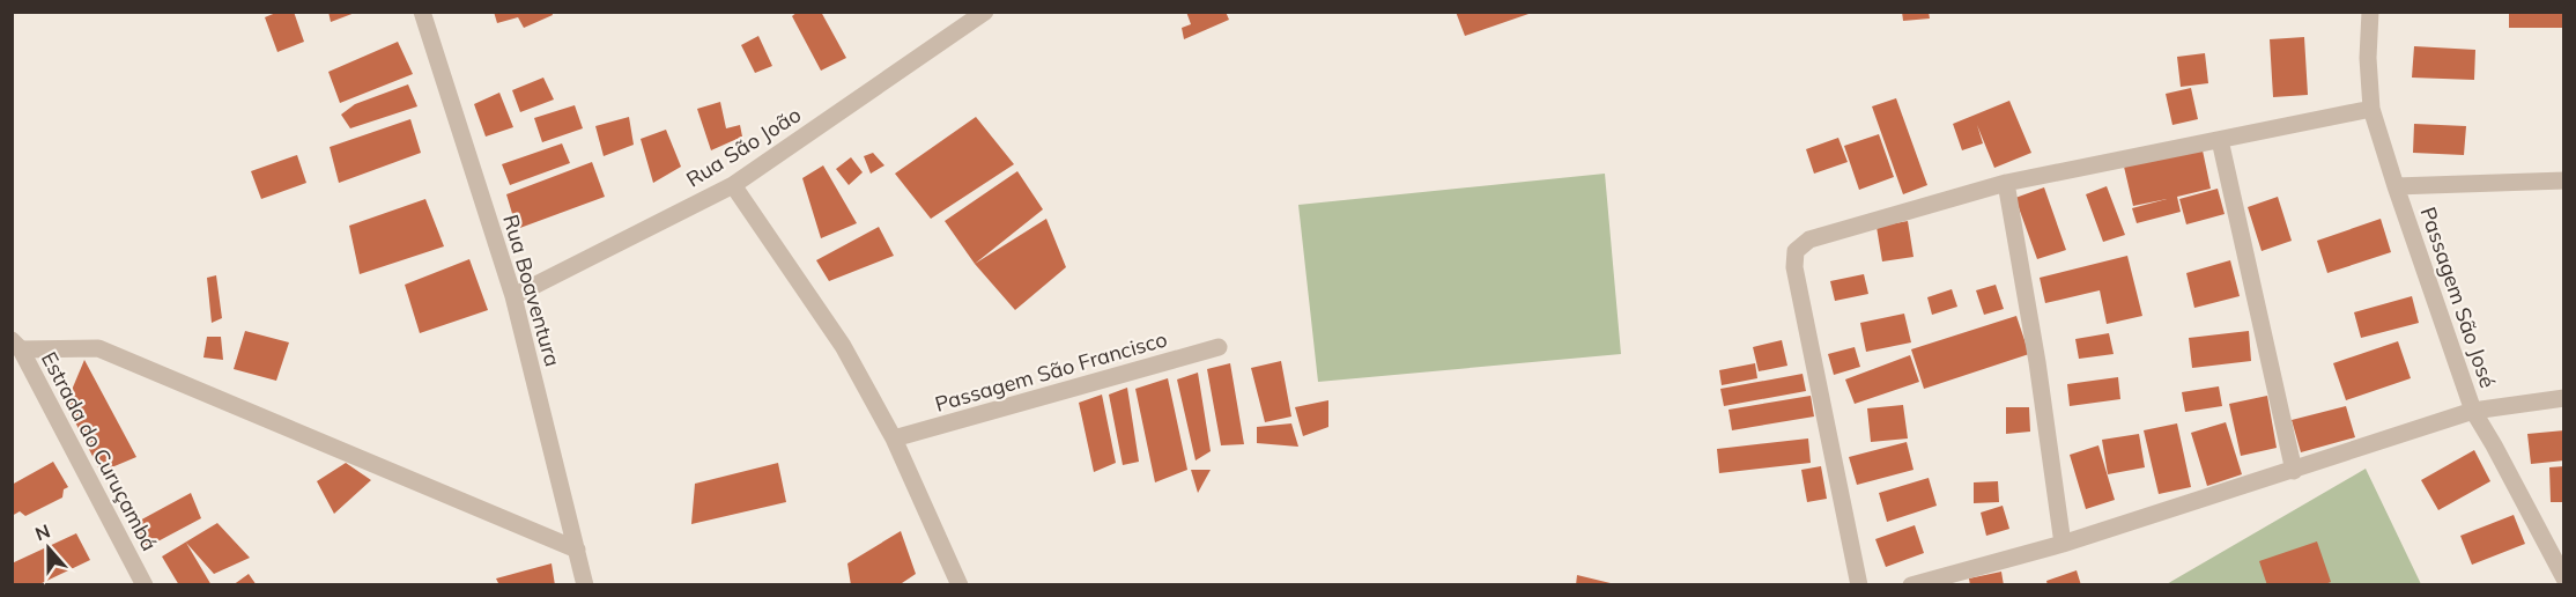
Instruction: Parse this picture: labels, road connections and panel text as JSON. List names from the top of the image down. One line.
{"streets":{"street":["Rua São João","Rua Boaventura","Passagem São José","Passagem São Francisco","Estrada do Curuçambá"]},"crossings":[["Rua São João","Rua Boaventura"]],"north":"top"}
